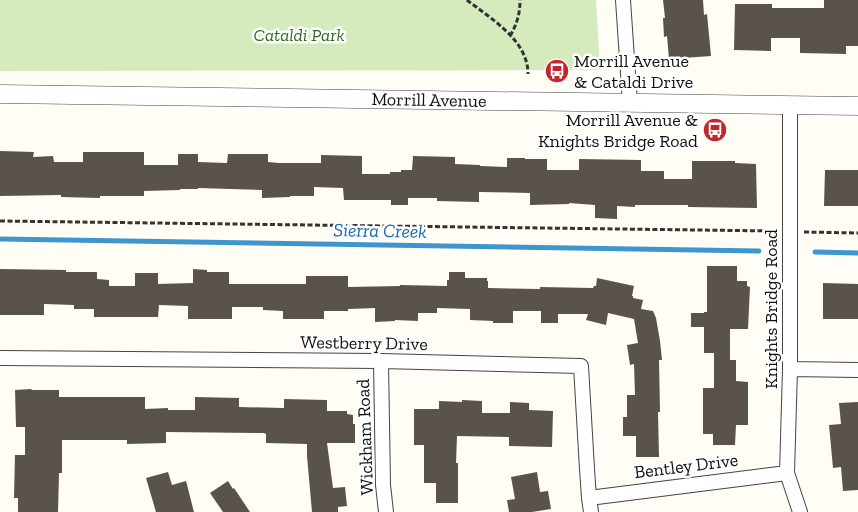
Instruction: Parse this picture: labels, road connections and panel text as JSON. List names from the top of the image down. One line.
{"streets":{"street":["Morrill Avenue","Knights Bridge Road","Westberry Drive","Wickham Road","Bentley Drive"]},"crossings":[["Morrill Avenue","Knights Bridge Road"],["Knights Bridge Road","Bentley Drive"],["Westberry Drive","Wickham Road"],["Westberry Drive","Bentley Drive"]],"water":["Sierra Creek"],"parks":["Cataldi Park"],"places":{"bus stop":["Morrill Avenue & Cataldi Drive","Morrill Avenue & Knights Bridge Road"]}}
